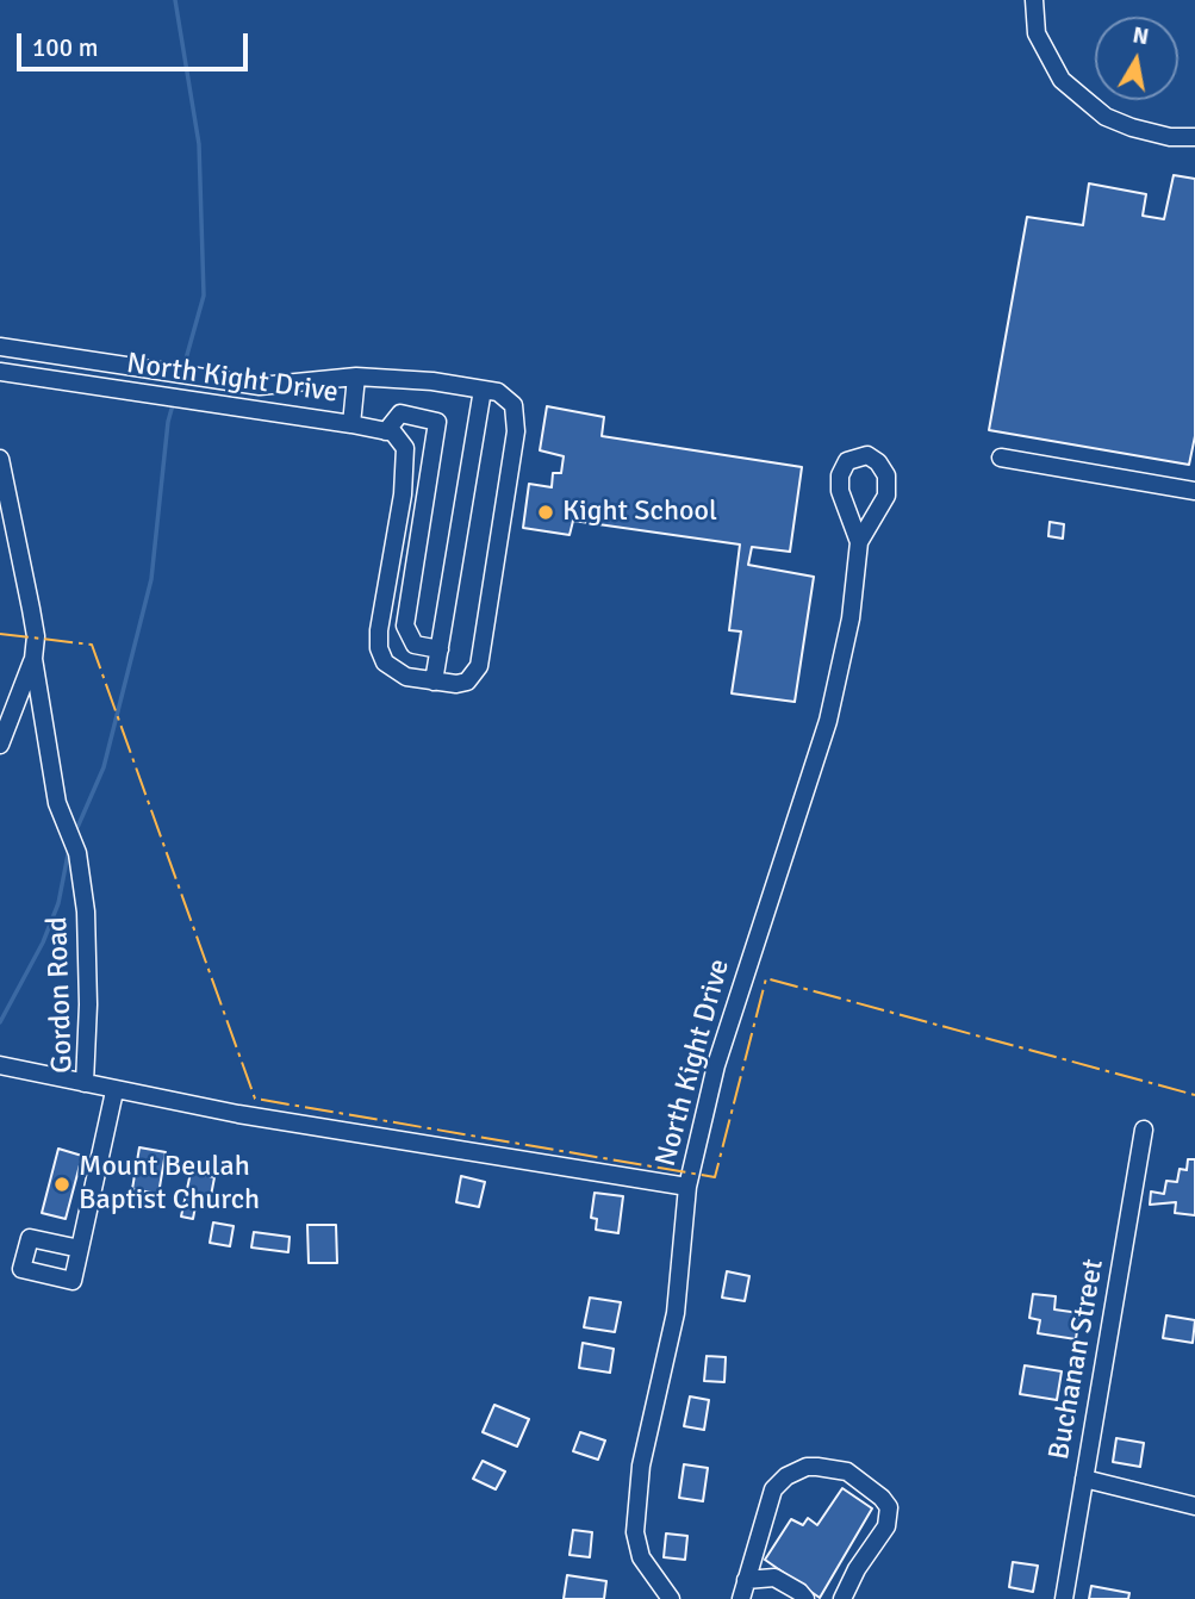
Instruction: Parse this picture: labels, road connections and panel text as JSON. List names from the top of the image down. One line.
{"streets":{"street":["North Kight Drive","Gordon Road","Buchanan Street"]},"crossings":[["North Kight Drive","Gordon Road"]],"places":["Kight School","Mount Beulah Baptist Church"],"scale_bar":"100 m","north":"top"}
